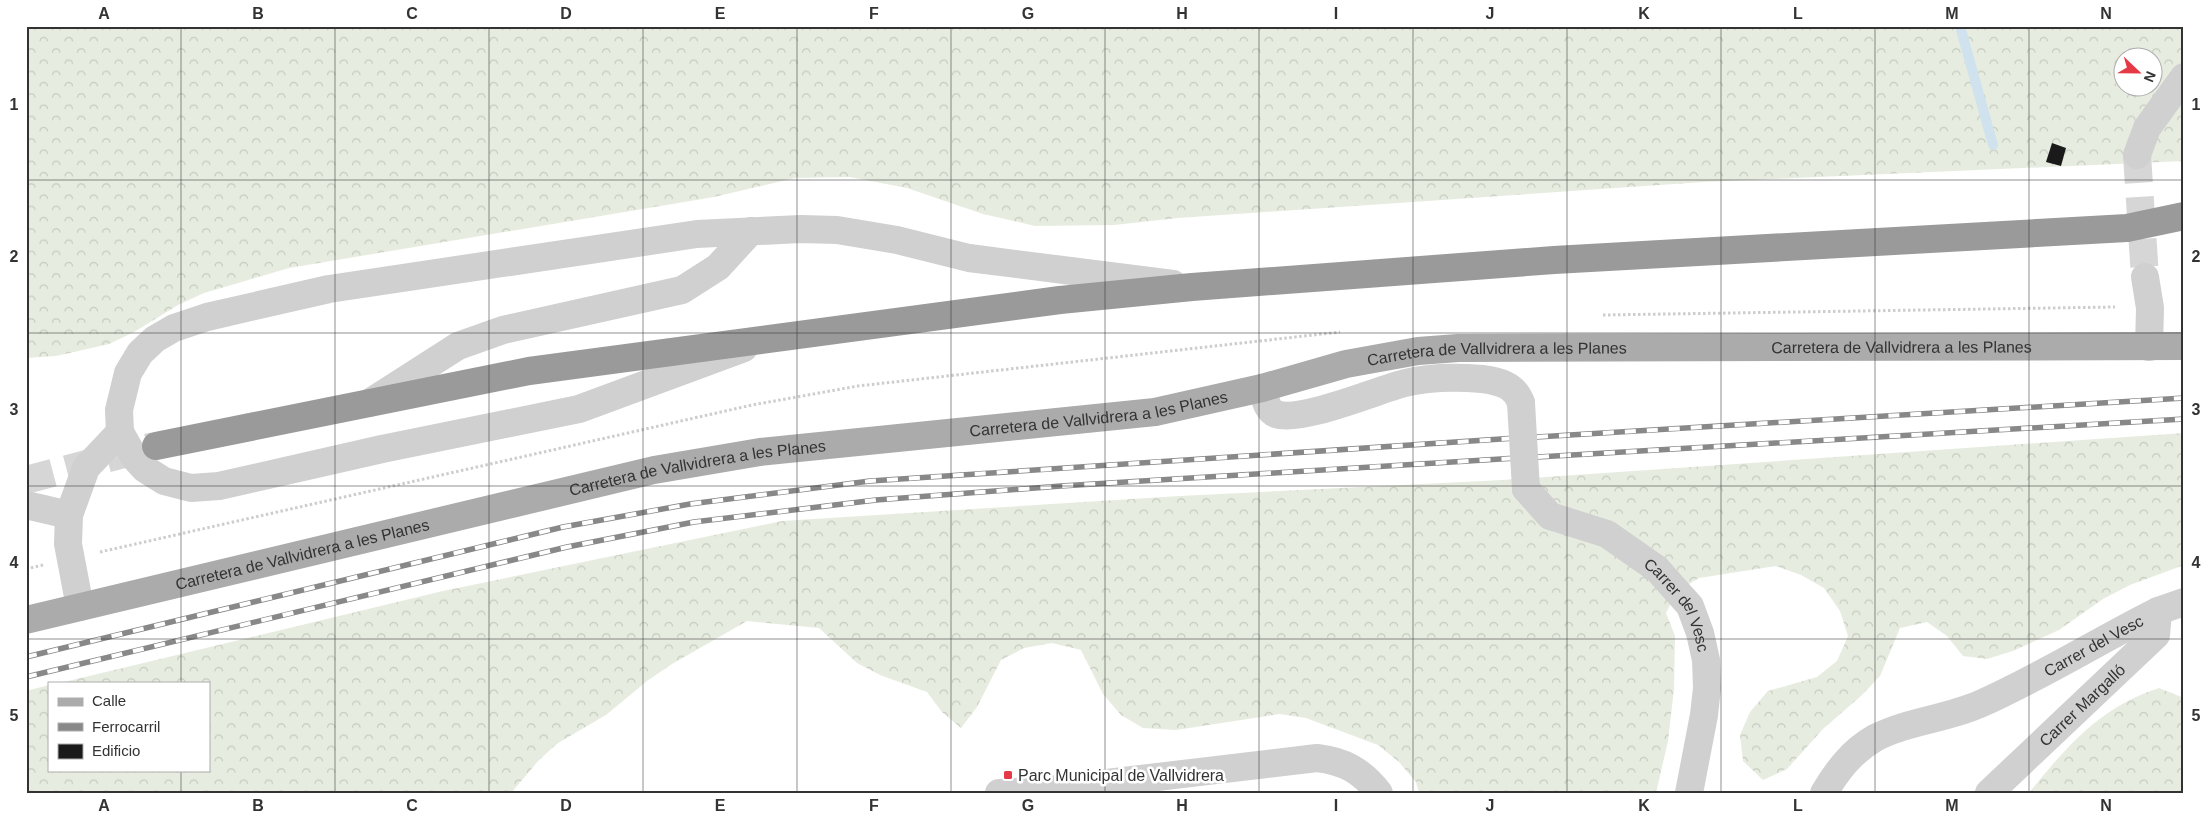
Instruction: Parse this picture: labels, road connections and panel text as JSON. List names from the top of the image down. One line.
{"streets":{"main road":["Carretera de Vallvidrera a les Planes"],"street":["Carrer del Vesc","Carrer Margalló"]},"crossings":[["Carretera de Vallvidrera a les Planes","Carrer del Vesc"],["Carrer del Vesc","Carrer Margalló"]],"places":{"transit":["Parc Municipal de Vallvidrera"]},"legend":["Calle","Ferrocarril","Edificio"],"north":"right","grid":{"columns":["A","B","C","D","E","F","G","H","I","J","K","L","M","N"],"rows":["1","2","3","4","5"]}}
